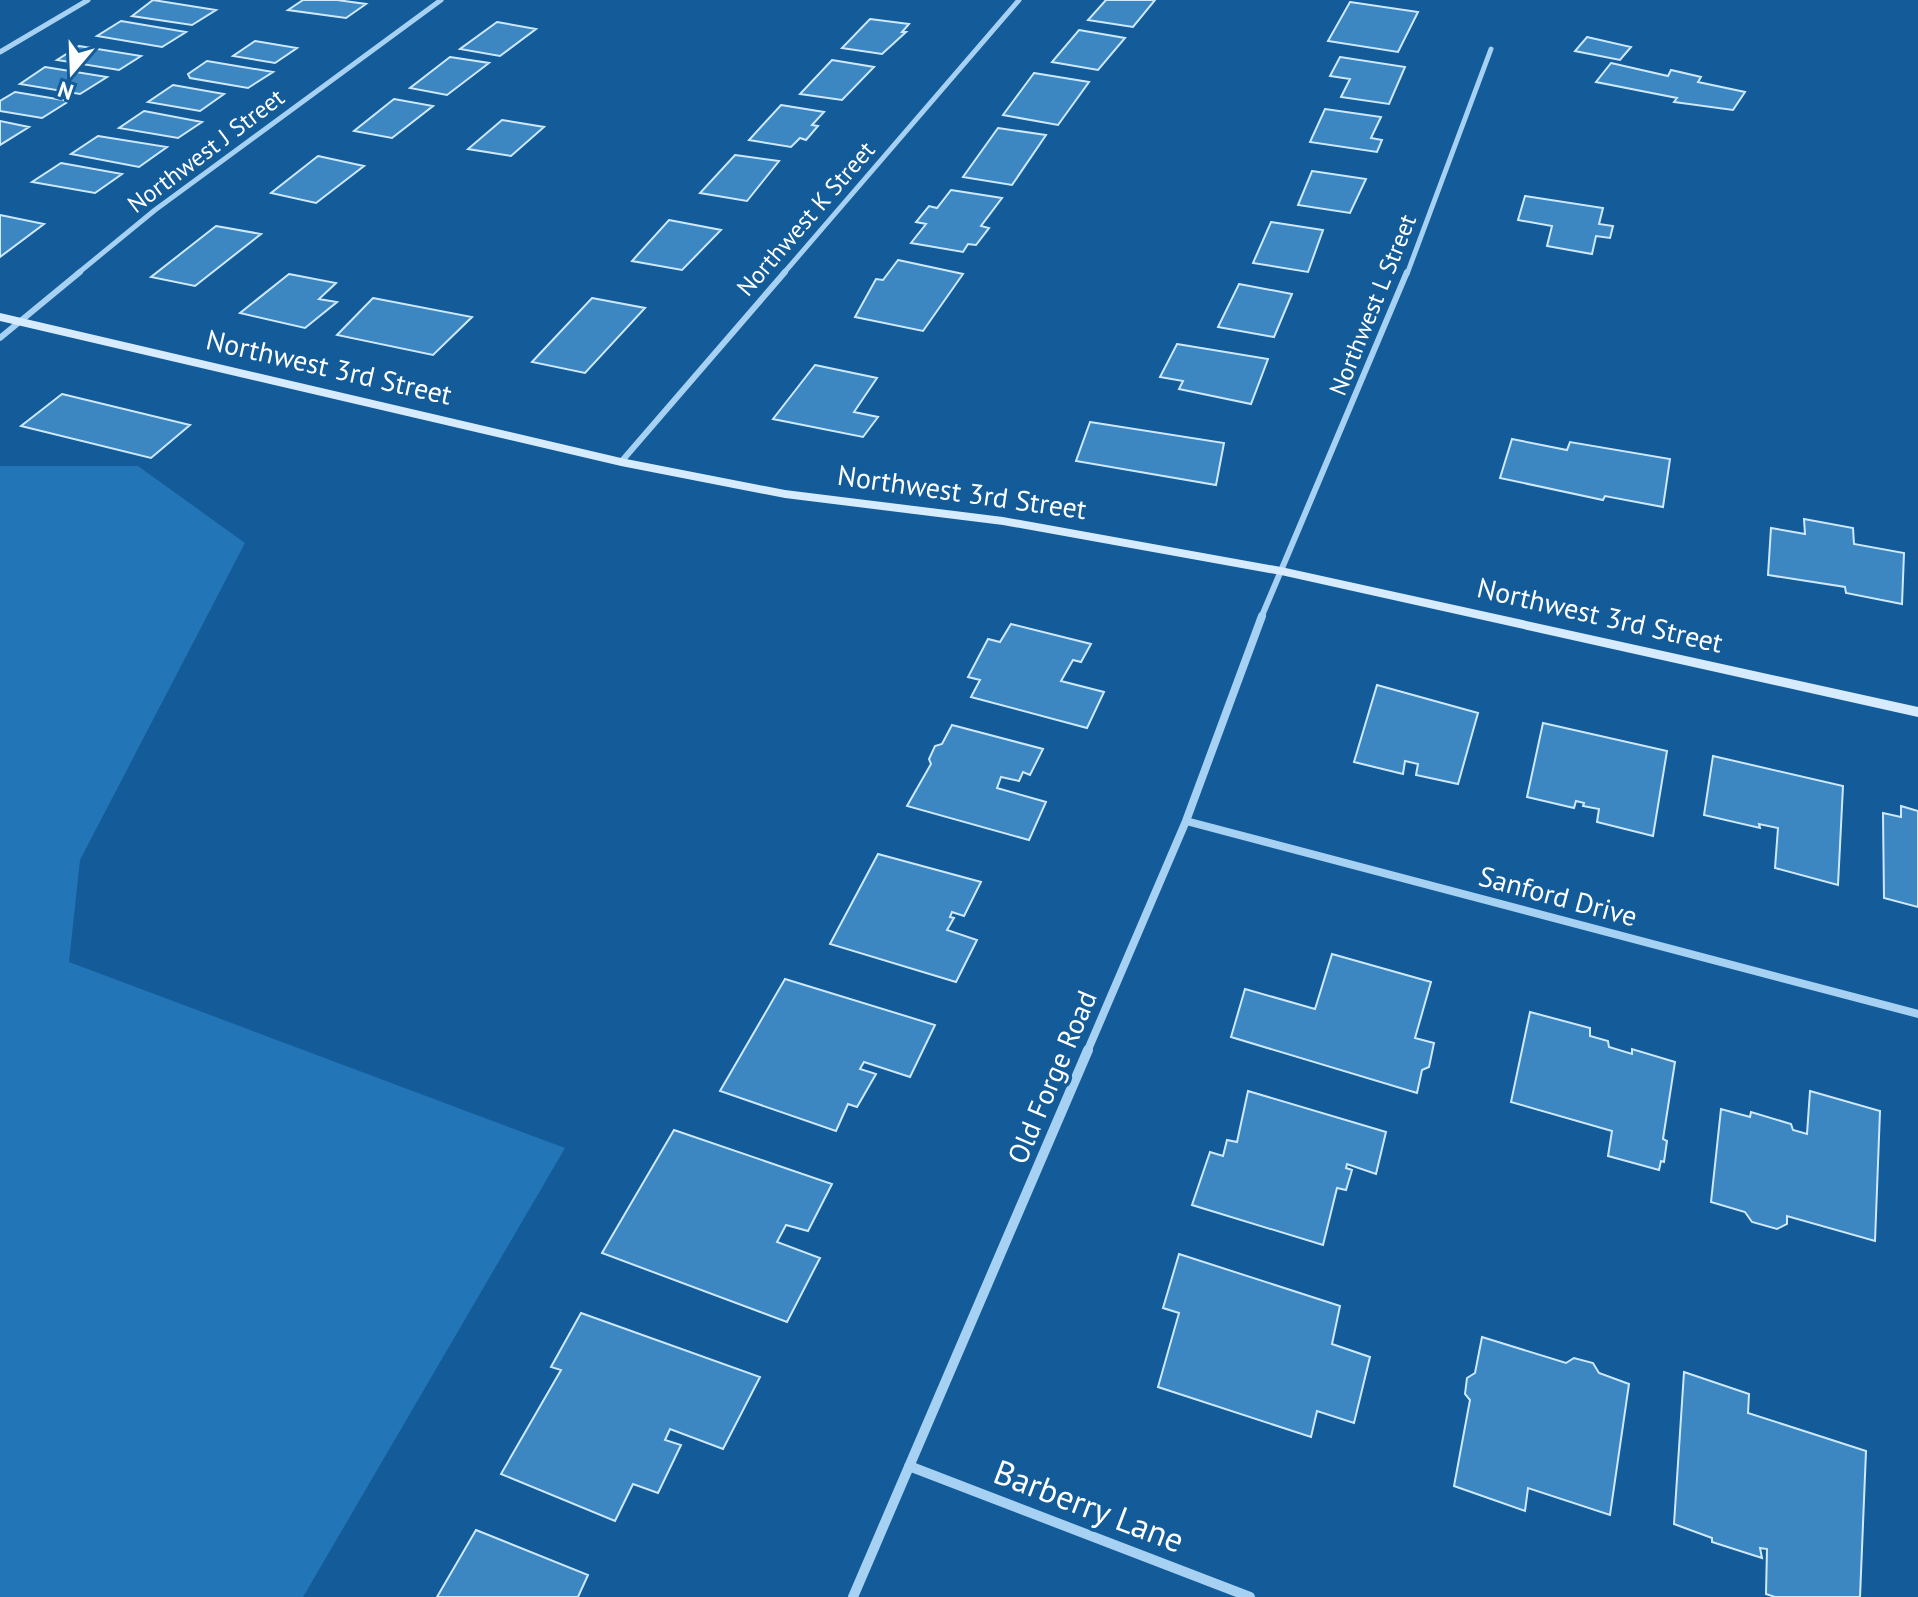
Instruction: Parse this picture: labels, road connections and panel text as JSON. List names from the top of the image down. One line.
{"streets":{"street":["Northwest J Street","Northwest K Street","Northwest L Street","Northwest 3rd Street","Sanford Drive","Old Forge Road","Barberry Lane"]},"crossings":[["Northwest J Street","Northwest 3rd Street"],["Northwest K Street","Northwest 3rd Street"],["Northwest L Street","Northwest 3rd Street"],["Northwest L Street","Old Forge Road"],["Northwest 3rd Street","Old Forge Road"],["Sanford Drive","Old Forge Road"],["Old Forge Road","Barberry Lane"]],"north":"bottom"}
